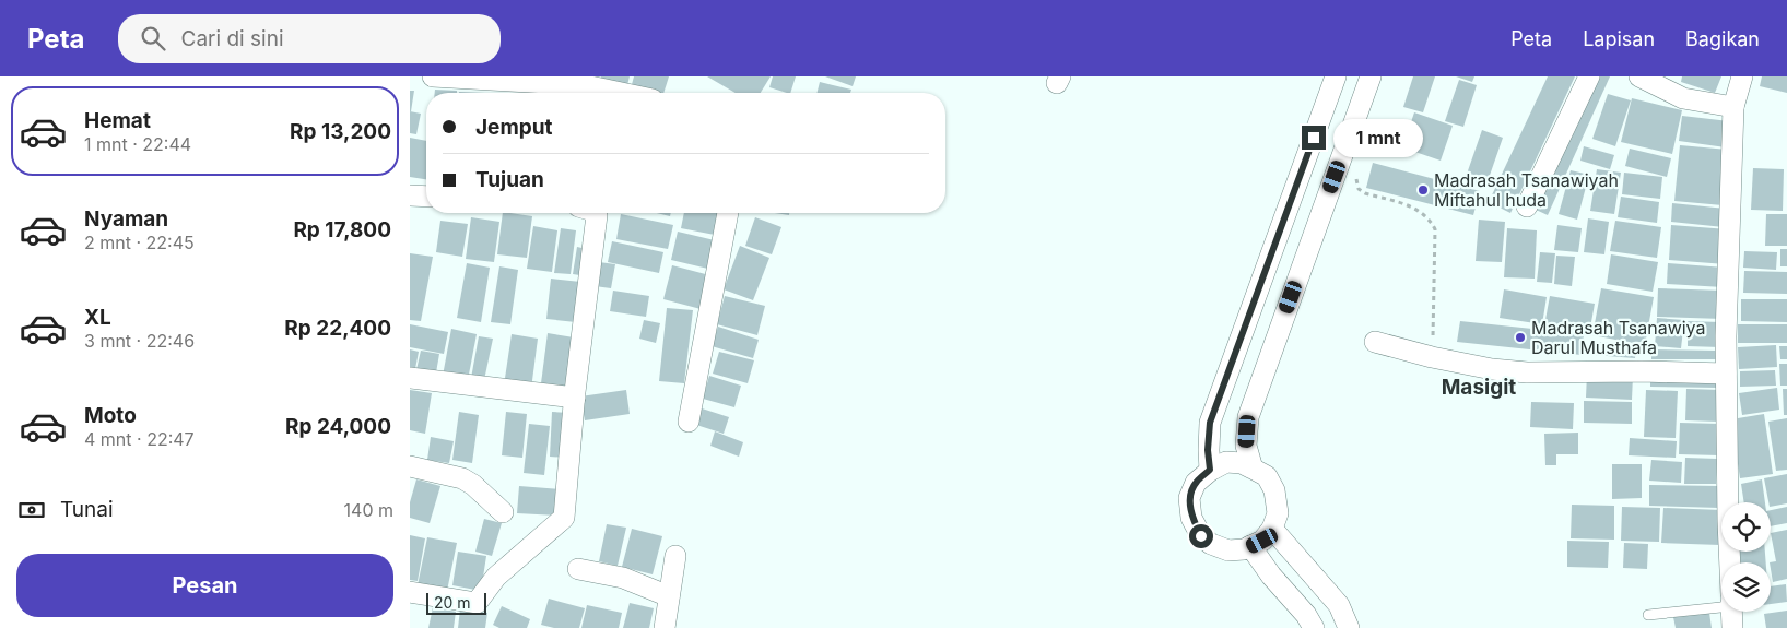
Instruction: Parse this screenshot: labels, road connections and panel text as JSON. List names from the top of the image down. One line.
{"districts":["Masigit"],"places":["Madrasah Tsanawiyah Miftahul huda","Madrasah Tsanawiya Darul Musthafa"],"scale_bar":"20 m","page":{"header":"Peta","search":"Cari di sini","nav":["Peta","Lapisan","Bagikan"],"list":[{"name":"Hemat","note":"1 mnt · 22:44","value":"Rp 13,200"},{"name":"Nyaman","note":"2 mnt · 22:45","value":"Rp 17,800"},{"name":"XL","note":"3 mnt · 22:46","value":"Rp 22,400"},{"name":"Moto","note":"4 mnt · 22:47","value":"Rp 24,000"}],"banner":["Jemput","Tujuan"],"bubble":"1 mnt","pay":["Tunai","140 m"],"buttons":"Pesan","scale":"20 m"}}
